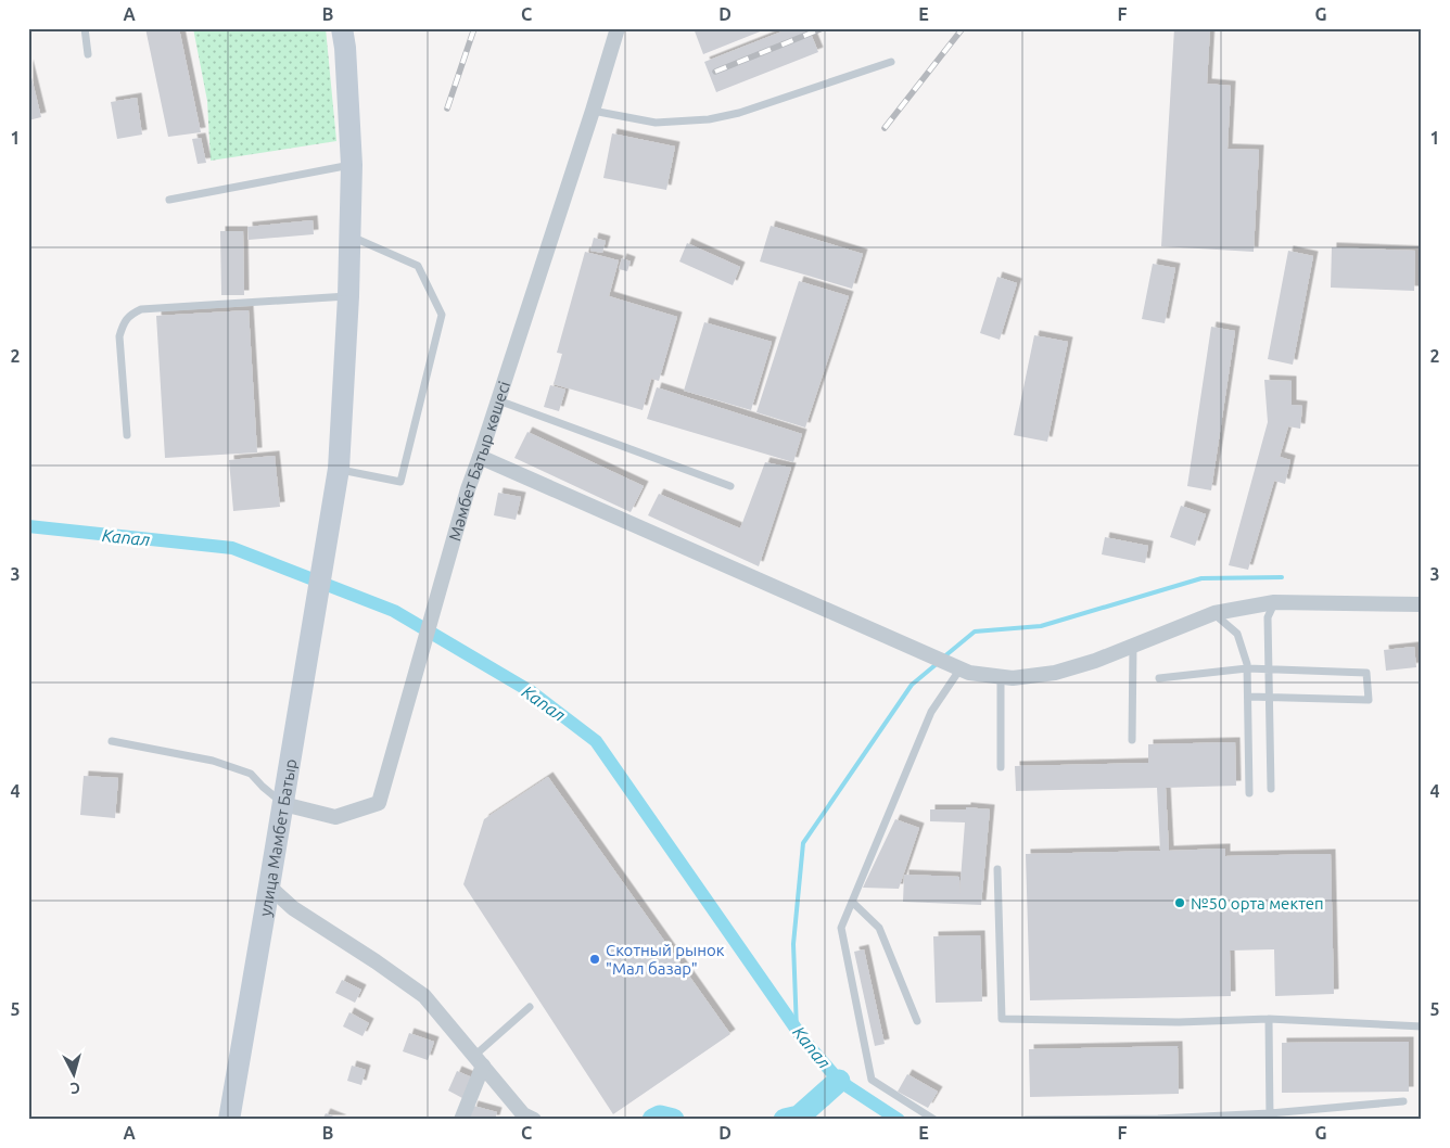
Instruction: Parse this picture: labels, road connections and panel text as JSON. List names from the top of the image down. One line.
{"streets":{"main road":["улица Мамбет Батыр"],"street":["Мәмбет Батыр көшесі"]},"crossings":[["Мәмбет Батыр көшесі","улица Мамбет Батыр"]],"water":["Капал"],"places":["№50 орта мектеп","Скотный рынок \"Мал базар\""],"north":"bottom","grid":{"columns":["A","B","C","D","E","F","G"],"rows":["1","2","3","4","5"]}}
